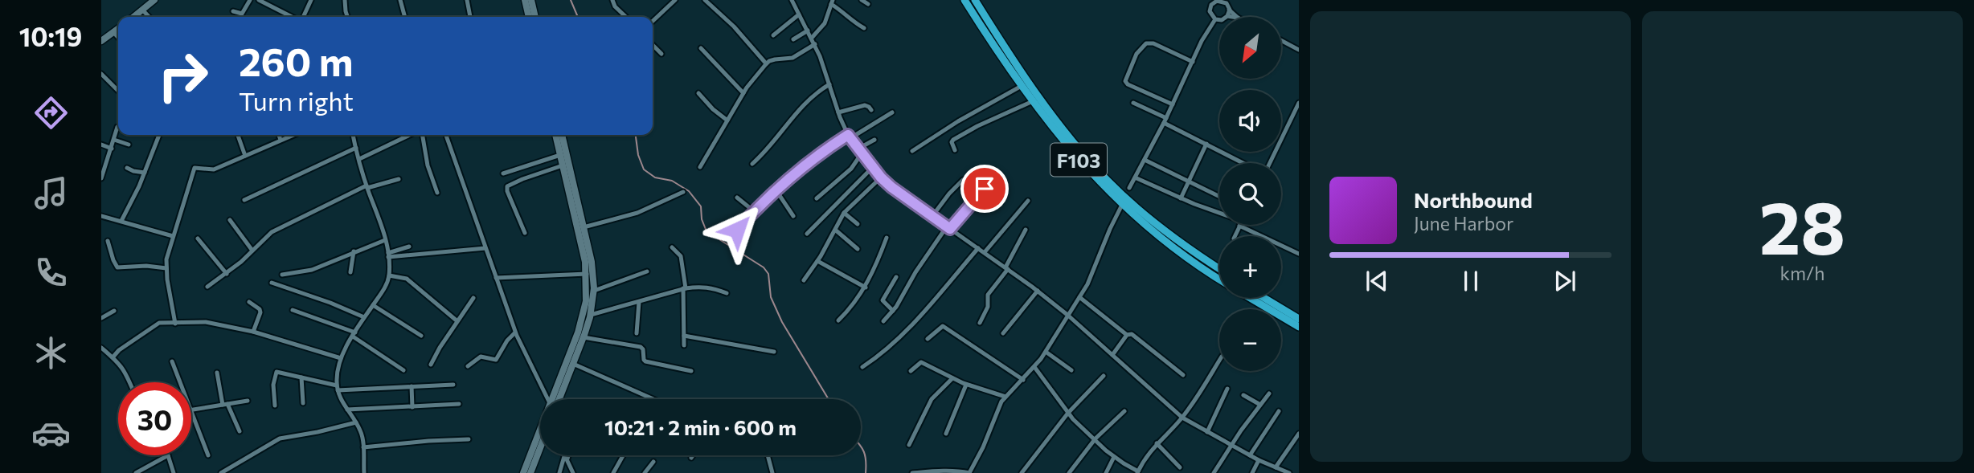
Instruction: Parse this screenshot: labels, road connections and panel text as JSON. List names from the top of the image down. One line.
{"streets":{"main road":["F103"]},"north":"bottom left","page":{"tabs":"10:19","tile":["28","km/h"],"map_buttons":["+","−"],"turn":["260 m","Turn right"],"song":["Northbound","June Harbor"],"limit":"30","trip":"10:21 · 2 min · 600 m"}}
